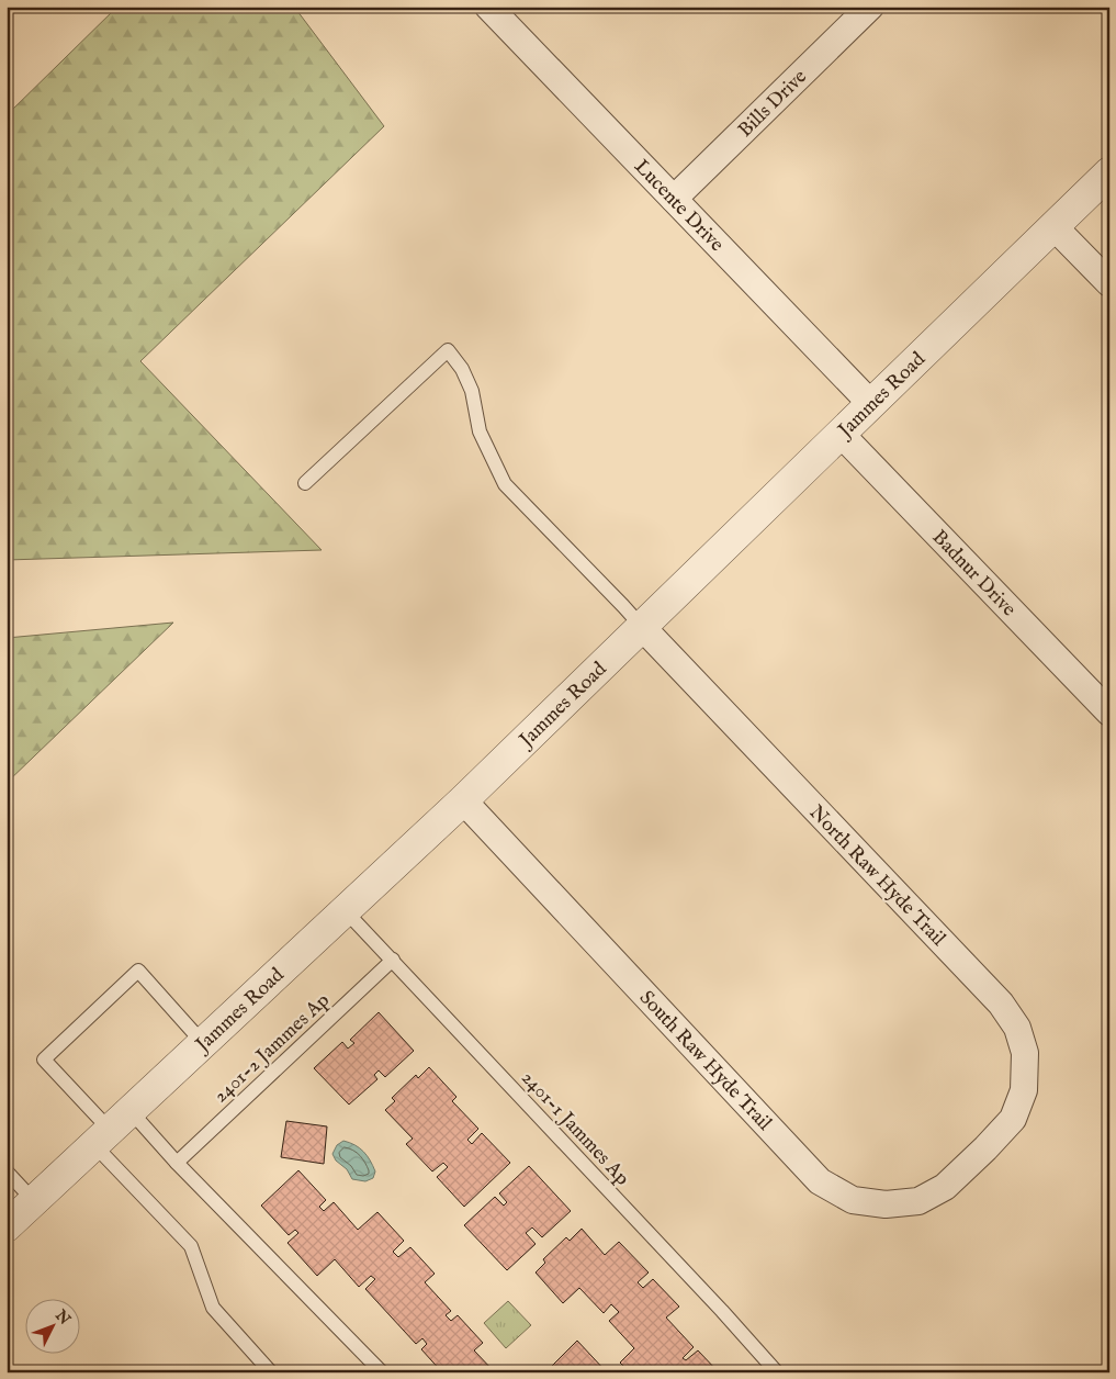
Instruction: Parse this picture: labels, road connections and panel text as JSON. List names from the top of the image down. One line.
{"streets":{"street":["Bills Drive","Lucente Drive","Jammes Road","Badnur Drive","North Raw Hyde Trail","South Raw Hyde Trail"],"lane":["2401-2 Jammes Ap","2401-1 Jammes Ap"]},"crossings":[["Bills Drive","Lucente Drive"],["Lucente Drive","Jammes Road"],["Jammes Road","Badnur Drive"],["Jammes Road","North Raw Hyde Trail"],["Jammes Road","South Raw Hyde Trail"],["Jammes Road","2401-1 Jammes Ap"],["North Raw Hyde Trail","South Raw Hyde Trail"],["2401-2 Jammes Ap","2401-1 Jammes Ap"]],"north":"top right"}
